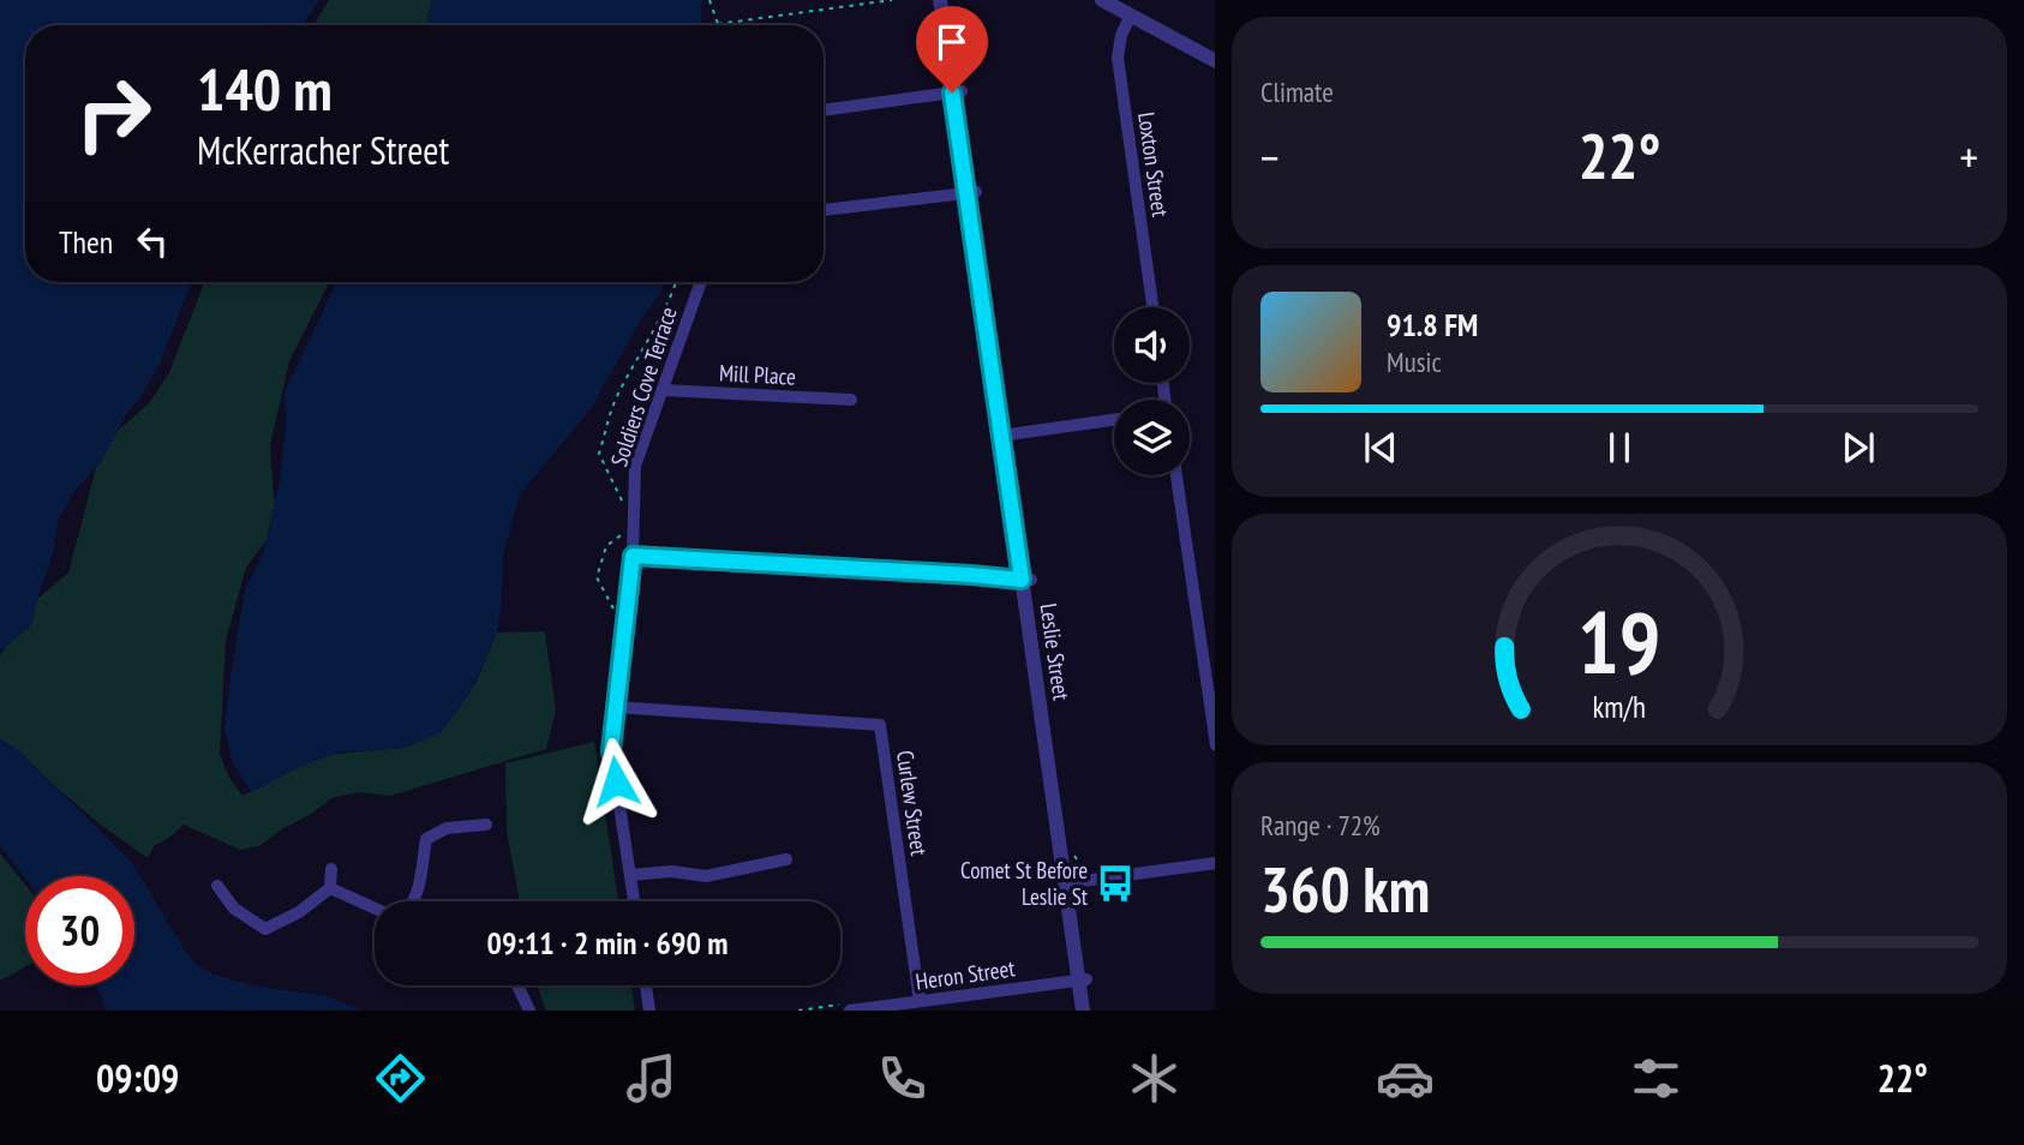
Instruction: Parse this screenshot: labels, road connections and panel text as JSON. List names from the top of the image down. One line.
{"streets":{"street":["Loxton Street","Mill Place","Soldiers Cove Terrace","Leslie Street","Curlew Street","Heron Street"]},"crossings":[["Mill Place","Soldiers Cove Terrace"],["Soldiers Cove Terrace","Curlew Street"],["Leslie Street","Heron Street"],["Curlew Street","Heron Street"]],"places":{"bus stop":["Comet St Before Leslie St"]},"page":{"tile":["Climate",["Range · 72%","360 km"]],"turn":["140 m","McKerracher Street"],"heat":["−","22°","+"],"then":"Then","song":["91.8 FM","Music"],"limit":"30","trip":"09:11 · 2 min · 690 m","tabs":["09:09","22°"],"gauge":["19","km/h"]}}
